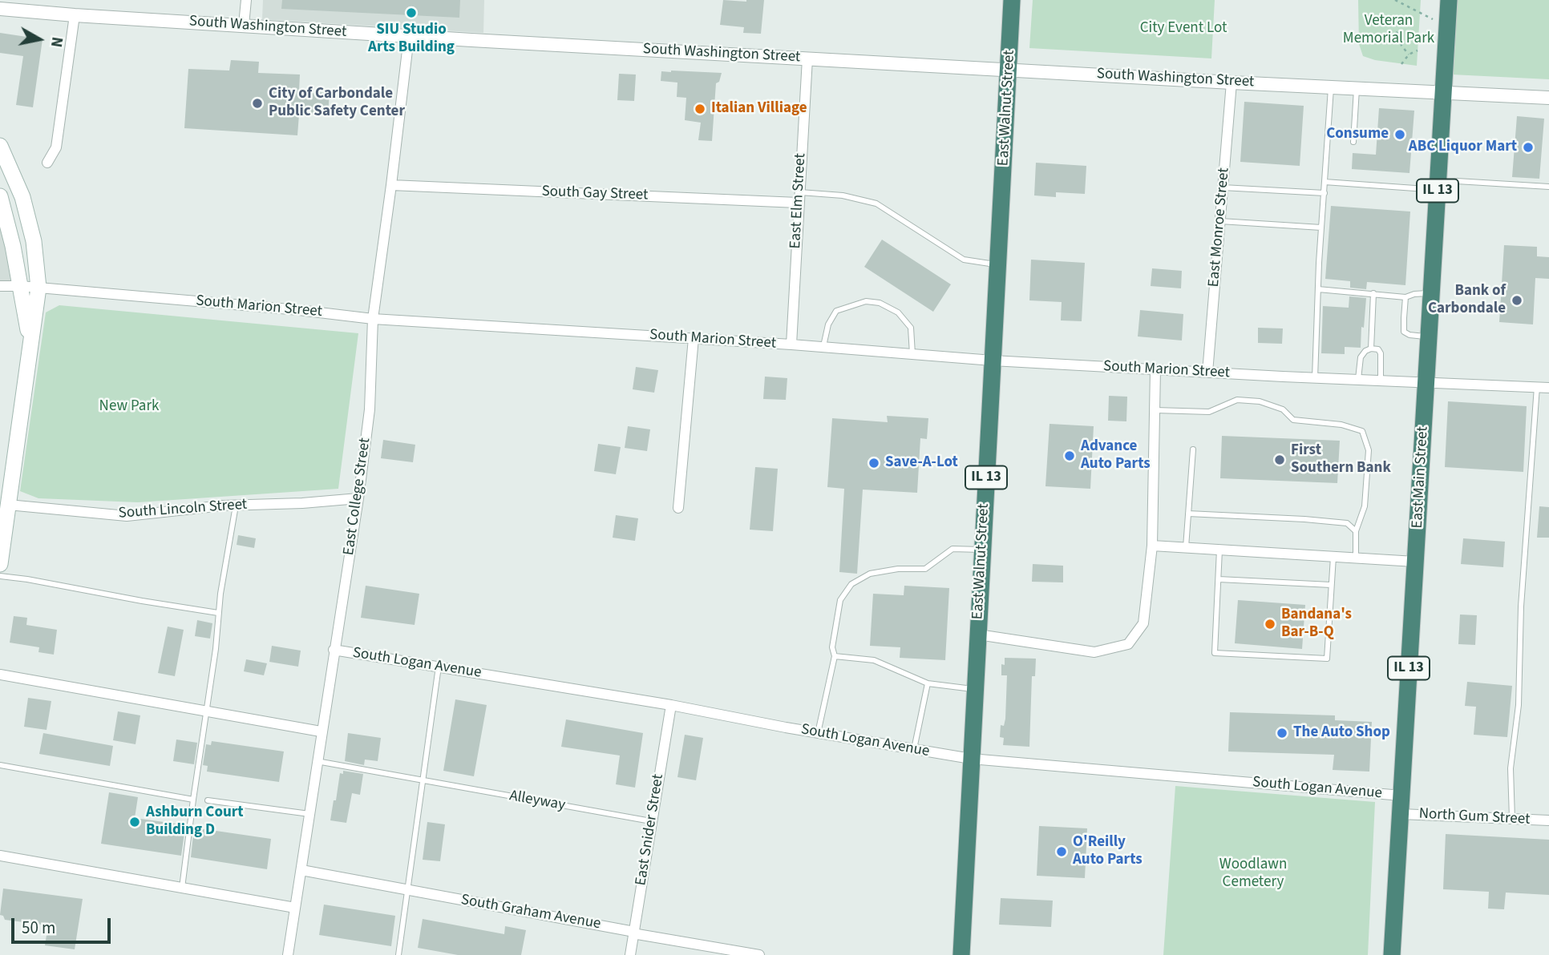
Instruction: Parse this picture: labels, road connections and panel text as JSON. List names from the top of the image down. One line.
{"streets":{"highway":["East Walnut Street","IL 13","East Main Street"],"street":["South Washington Street","South Gay Street","East Elm Street","East Monroe Street","South Marion Street","East College Street","South Lincoln Street","South Logan Avenue","North Gum Street","East Snider Street","South Graham Avenue"],"lane":["Alleyway"]},"crossings":[["South Washington Street","East Walnut Street"],["South Washington Street","East Elm Street"],["South Washington Street","East Monroe Street"],["South Washington Street","East Main Street"],["South Washington Street","East College Street"],["East Walnut Street","South Marion Street"],["East Walnut Street","South Logan Avenue"],["South Gay Street","East Elm Street"],["South Gay Street","East College Street"],["East Elm Street","South Marion Street"],["East Monroe Street","South Marion Street"],["South Marion Street","East Main Street"],["South Marion Street","East College Street"],["East Main Street","South Logan Avenue"],["East Main Street","North Gum Street"],["East College Street","South Lincoln Street"],["East College Street","South Logan Avenue"],["East College Street","Alleyway"],["East College Street","South Graham Avenue"],["South Logan Avenue","East Snider Street"],["Alleyway","East Snider Street"],["East Snider Street","South Graham Avenue"]],"parks":["Veteran Memorial Park","City Event Lot","New Park","Woodlawn Cemetery"],"places":["SIU Studio Arts Building","City of Carbondale Public Safety Center","Italian Villiage","Consume","ABC Liquor Mart","Bank of Carbondale","Advance Auto Parts","First Southern Bank","Save-A-Lot","Bandana's Bar-B-Q","The Auto Shop","Ashburn Court Building D","O'Reilly Auto Parts"],"scale_bar":"50 m","north":"right"}
